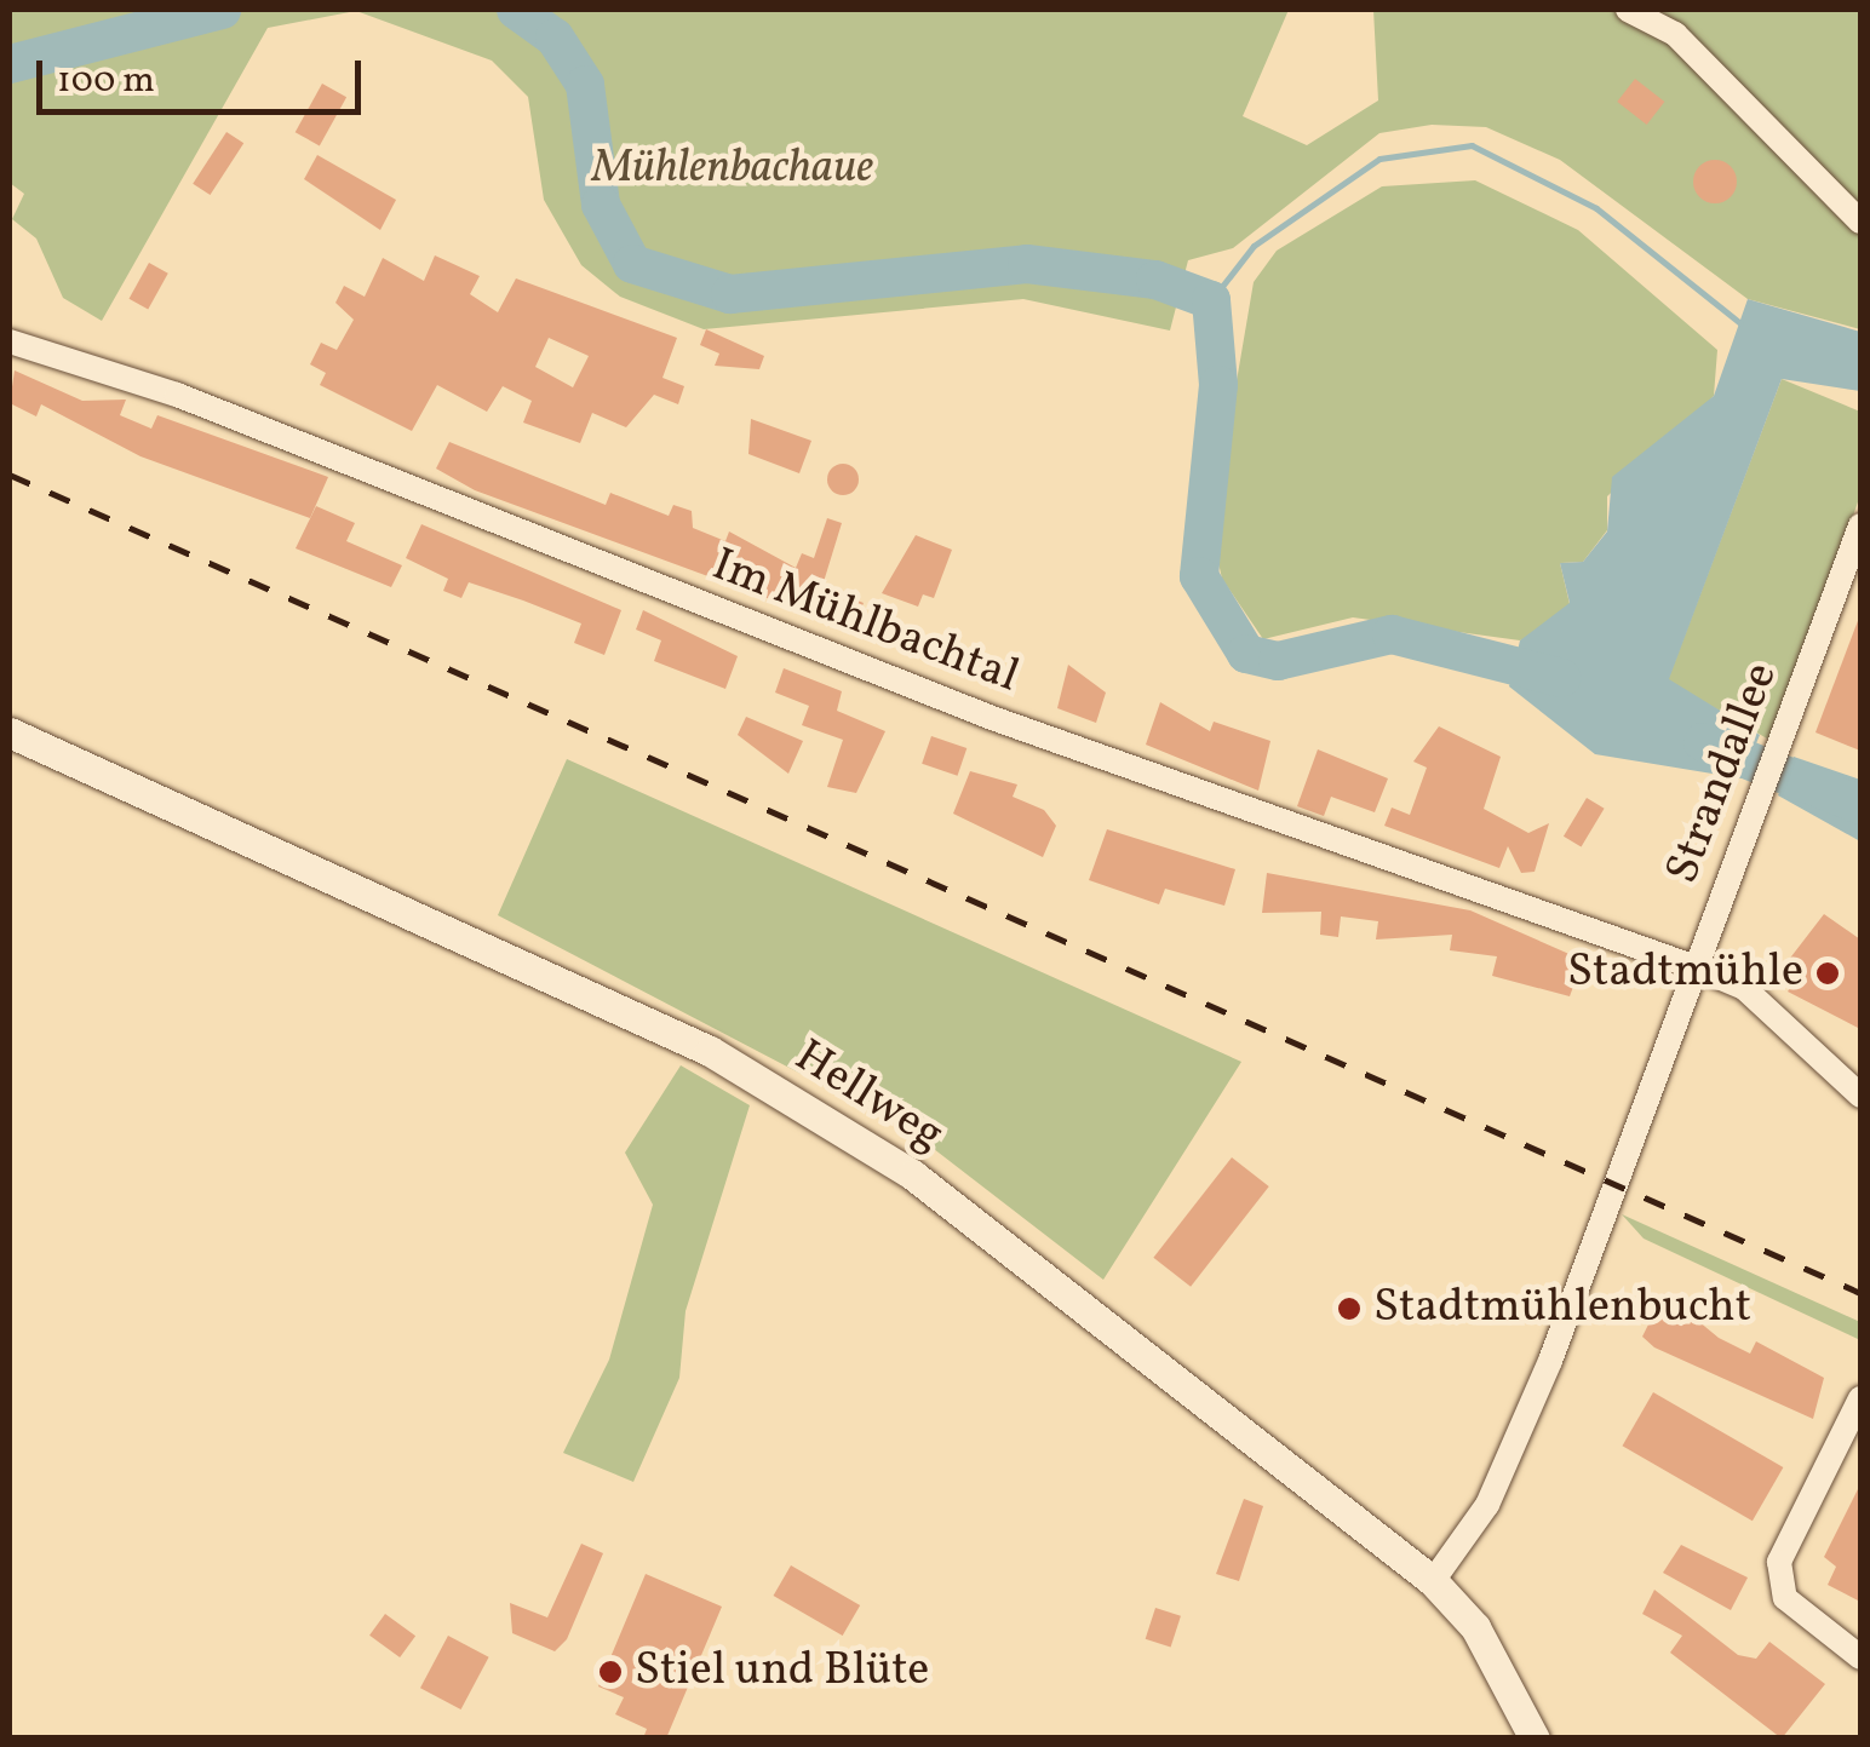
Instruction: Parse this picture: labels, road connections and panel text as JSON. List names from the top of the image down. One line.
{"streets":{"street":["Im Mühlbachtal","Strandallee","Hellweg"]},"crossings":[["Im Mühlbachtal","Strandallee"],["Strandallee","Hellweg"]],"parks":["Mühlenbachaue"],"places":["Stadtmühle","Stadtmühlenbucht","Stiel und Blüte"],"scale_bar":"100 m"}
